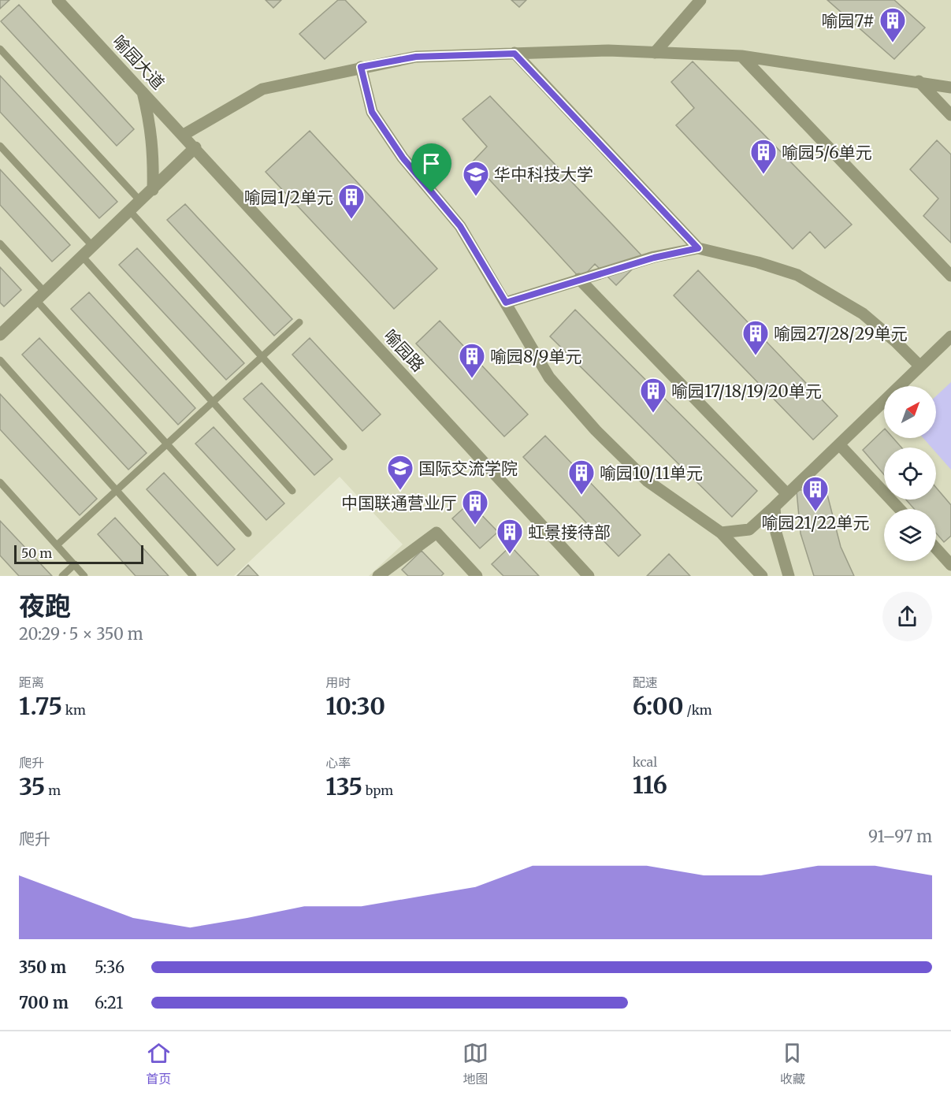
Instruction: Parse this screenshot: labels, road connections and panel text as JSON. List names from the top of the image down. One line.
{"streets":{"street":["喻园大道","喻园路"]},"crossings":[["喻园大道","喻园路"]],"places":{"building":["喻园7#","喻园5/6单元","喻园1/2单元","喻园27/28/29单元","喻园8/9单元","喻园17/18/19/20单元","喻园10/11单元","喻园21/22单元","中国联通营业厅","虹景接待部"],"school or university":["华中科技大学","国际交流学院"]},"scale_bar":"50 m","north":"top right","page":{"scale":"50 m","heading":["夜跑","20:29 · 5 × 350 m"],"stats":[["距离","1.75 km"],["用时","10:30"],["配速","6:00 /km"],["爬升","35 m"],["心率","135 bpm"],["kcal","116"]],"chart":["爬升","91–97 m"],"list":[{"name":"350 m","note":"5:36"},{"name":"700 m","note":"6:21"}],"tabs":["首页","地图","收藏"]}}
